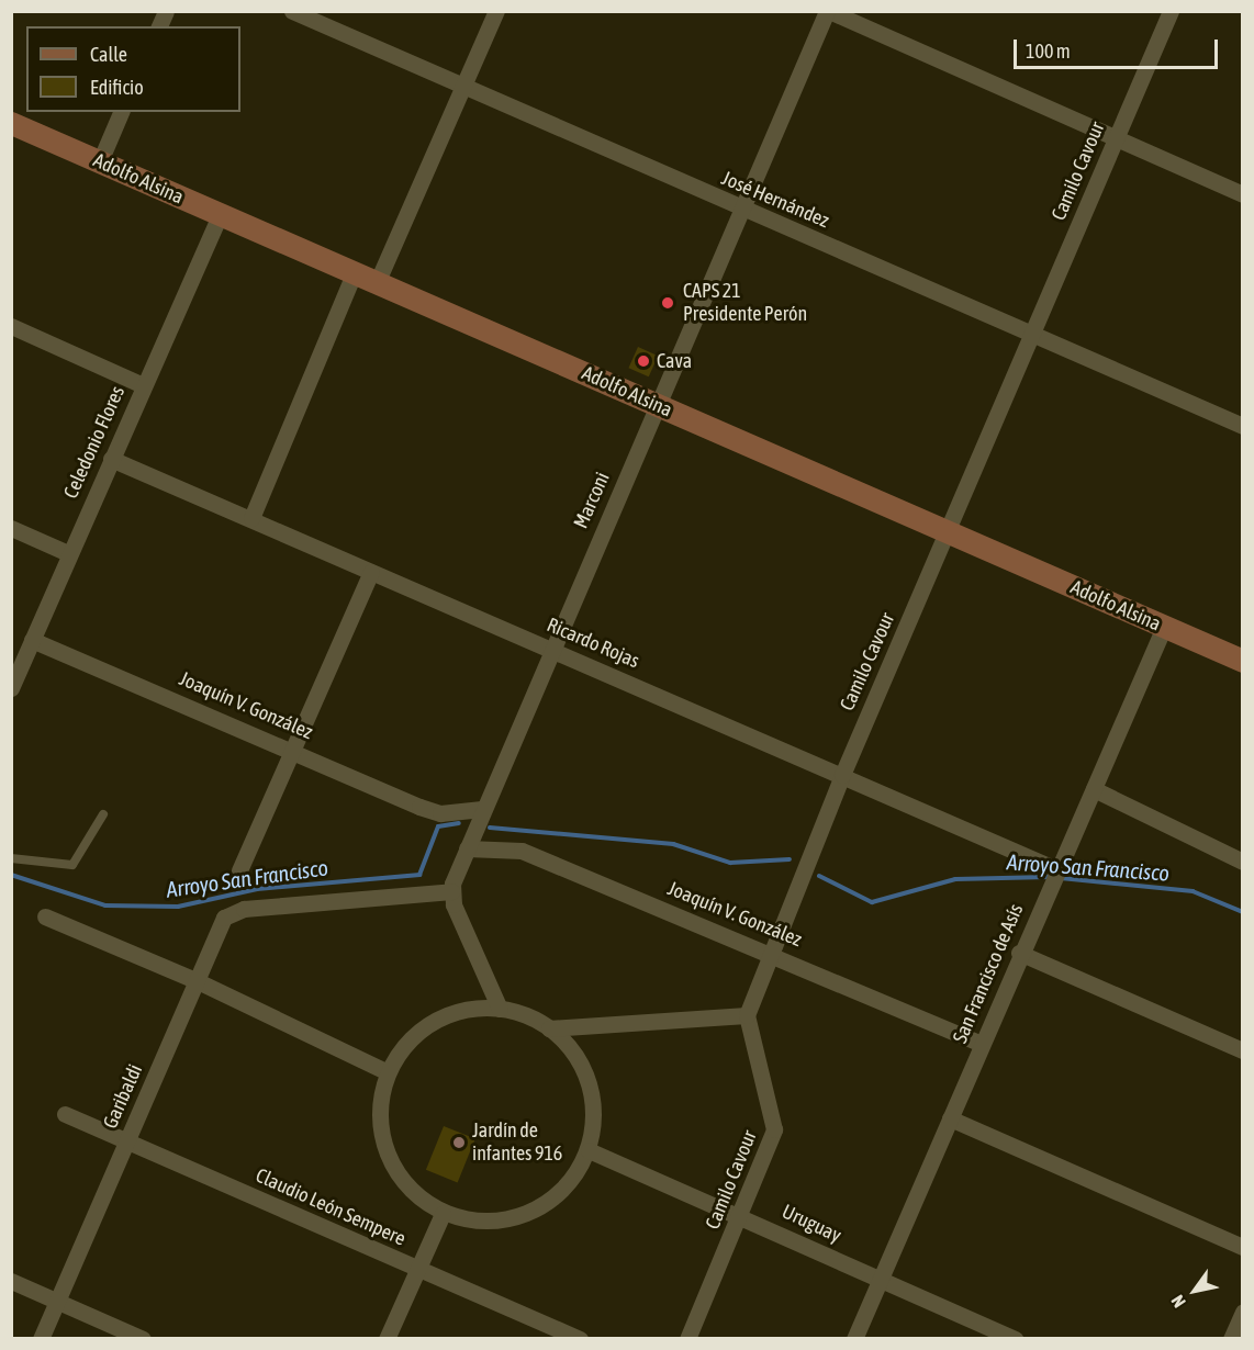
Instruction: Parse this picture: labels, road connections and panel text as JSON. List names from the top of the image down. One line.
{"streets":{"street":["Camilo Cavour","Adolfo Alsina","José Hernández","Celedonio Flores","Marconi","Ricardo Rojas","Joaquín V. González","San Francisco de Asís","Garibaldi","Claudio León Sempere","Uruguay"]},"crossings":[["Camilo Cavour","Adolfo Alsina"],["Camilo Cavour","José Hernández"],["Camilo Cavour","Ricardo Rojas"],["Camilo Cavour","Joaquín V. González"],["Camilo Cavour","Uruguay"],["Adolfo Alsina","Celedonio Flores"],["Adolfo Alsina","Marconi"],["Adolfo Alsina","San Francisco de Asís"],["José Hernández","Marconi"],["Celedonio Flores","Ricardo Rojas"],["Celedonio Flores","Joaquín V. González"],["Marconi","Ricardo Rojas"],["Marconi","Joaquín V. González"],["Marconi","Garibaldi"],["Ricardo Rojas","San Francisco de Asís"],["Joaquín V. González","San Francisco de Asís"],["San Francisco de Asís","Uruguay"],["Garibaldi","Claudio León Sempere"]],"water":["Arroyo San Francisco"],"places":["CAPS 21 Presidente Perón","Cava","Jardín de infantes 916"],"legend":["Calle","Edificio"],"scale_bar":"100 m","north":"bottom left"}
